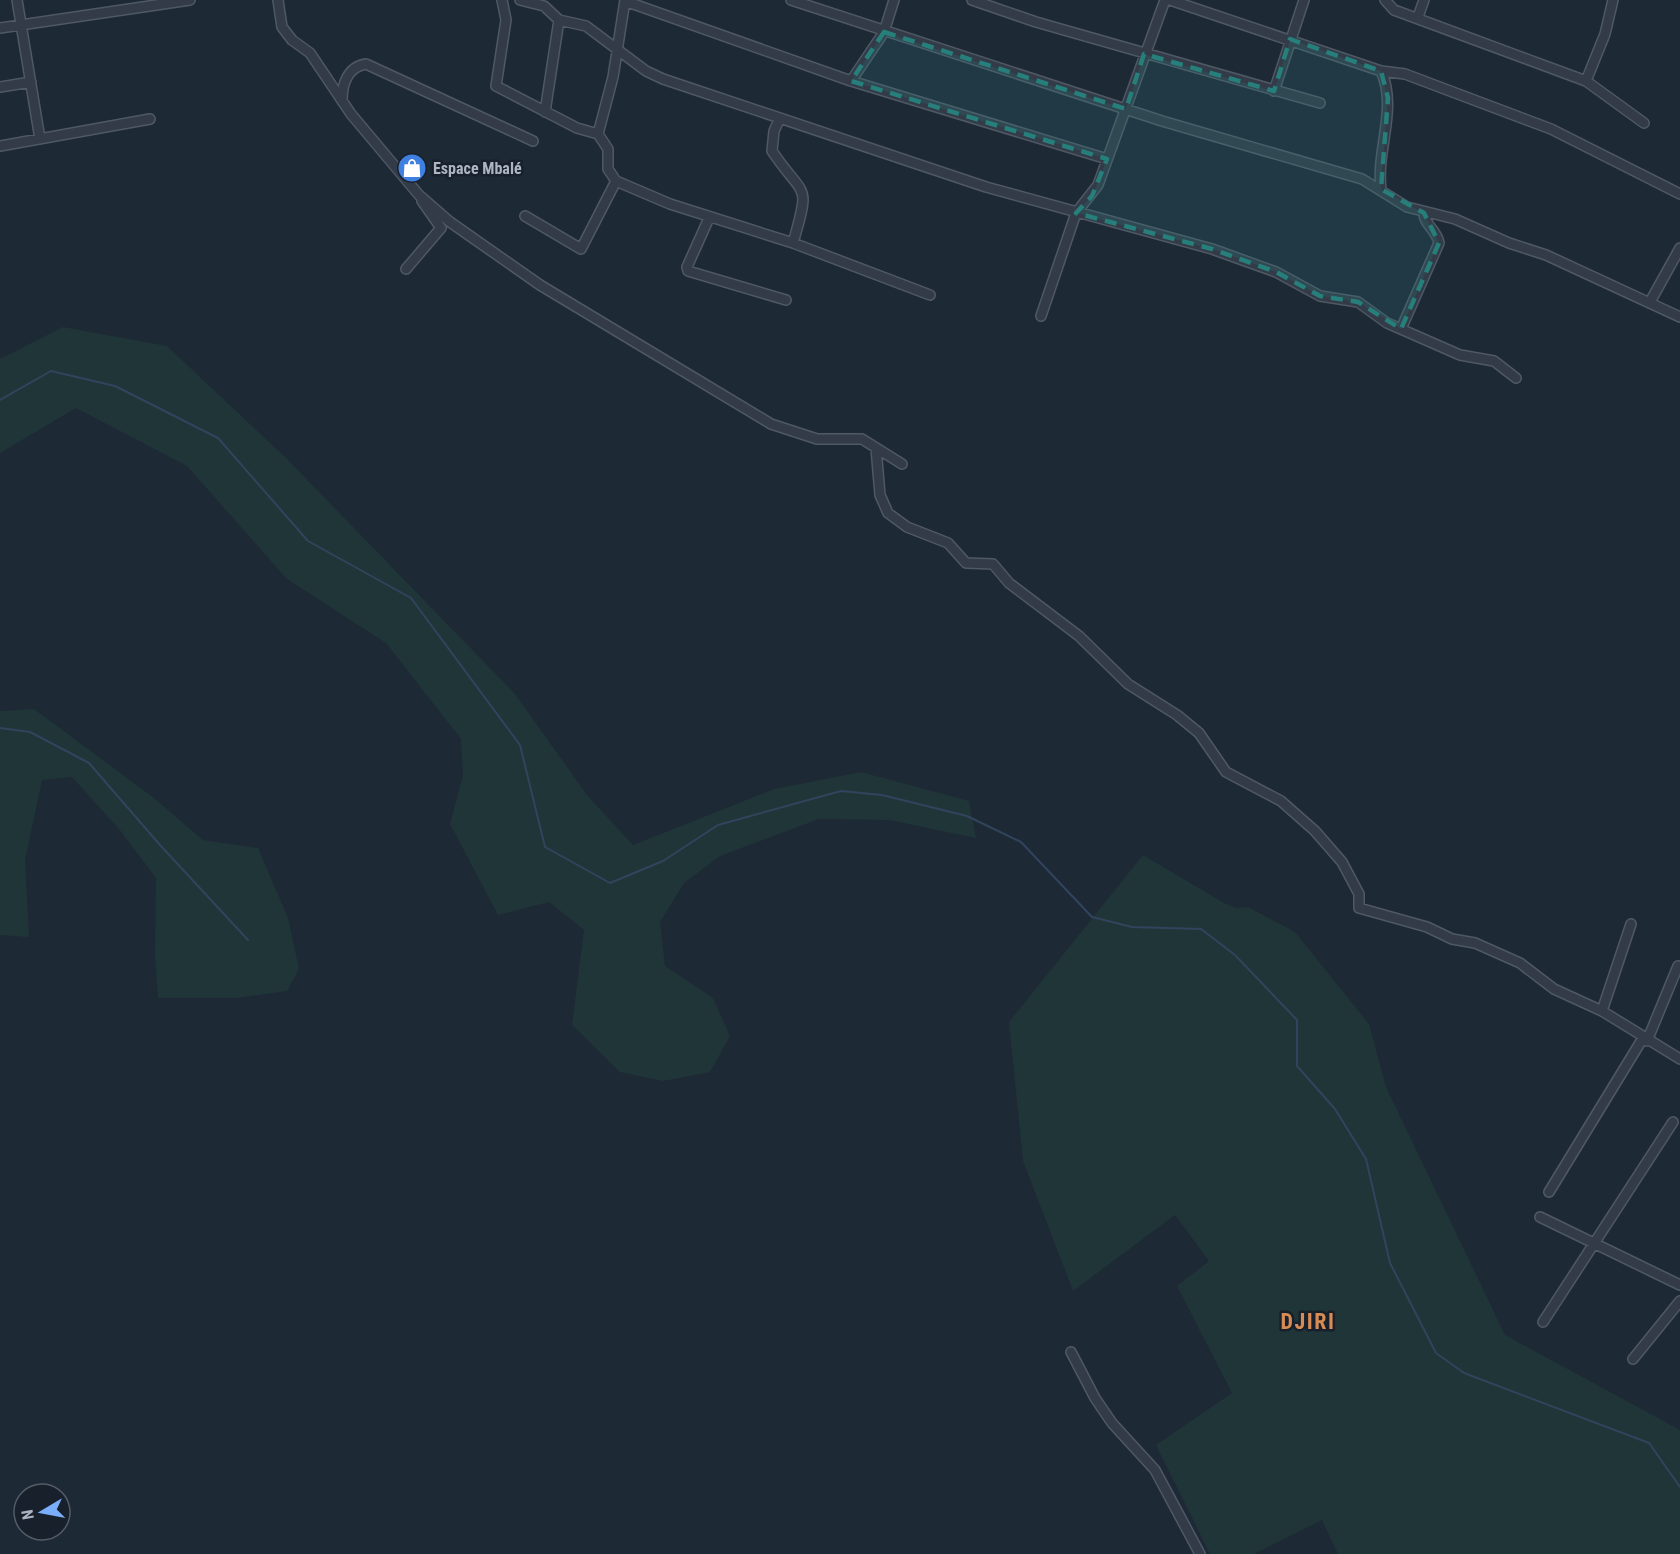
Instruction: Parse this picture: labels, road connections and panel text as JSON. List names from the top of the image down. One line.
{"districts":["DJIRI"],"places":{"shop":["Espace Mbalé"]},"north":"left"}
